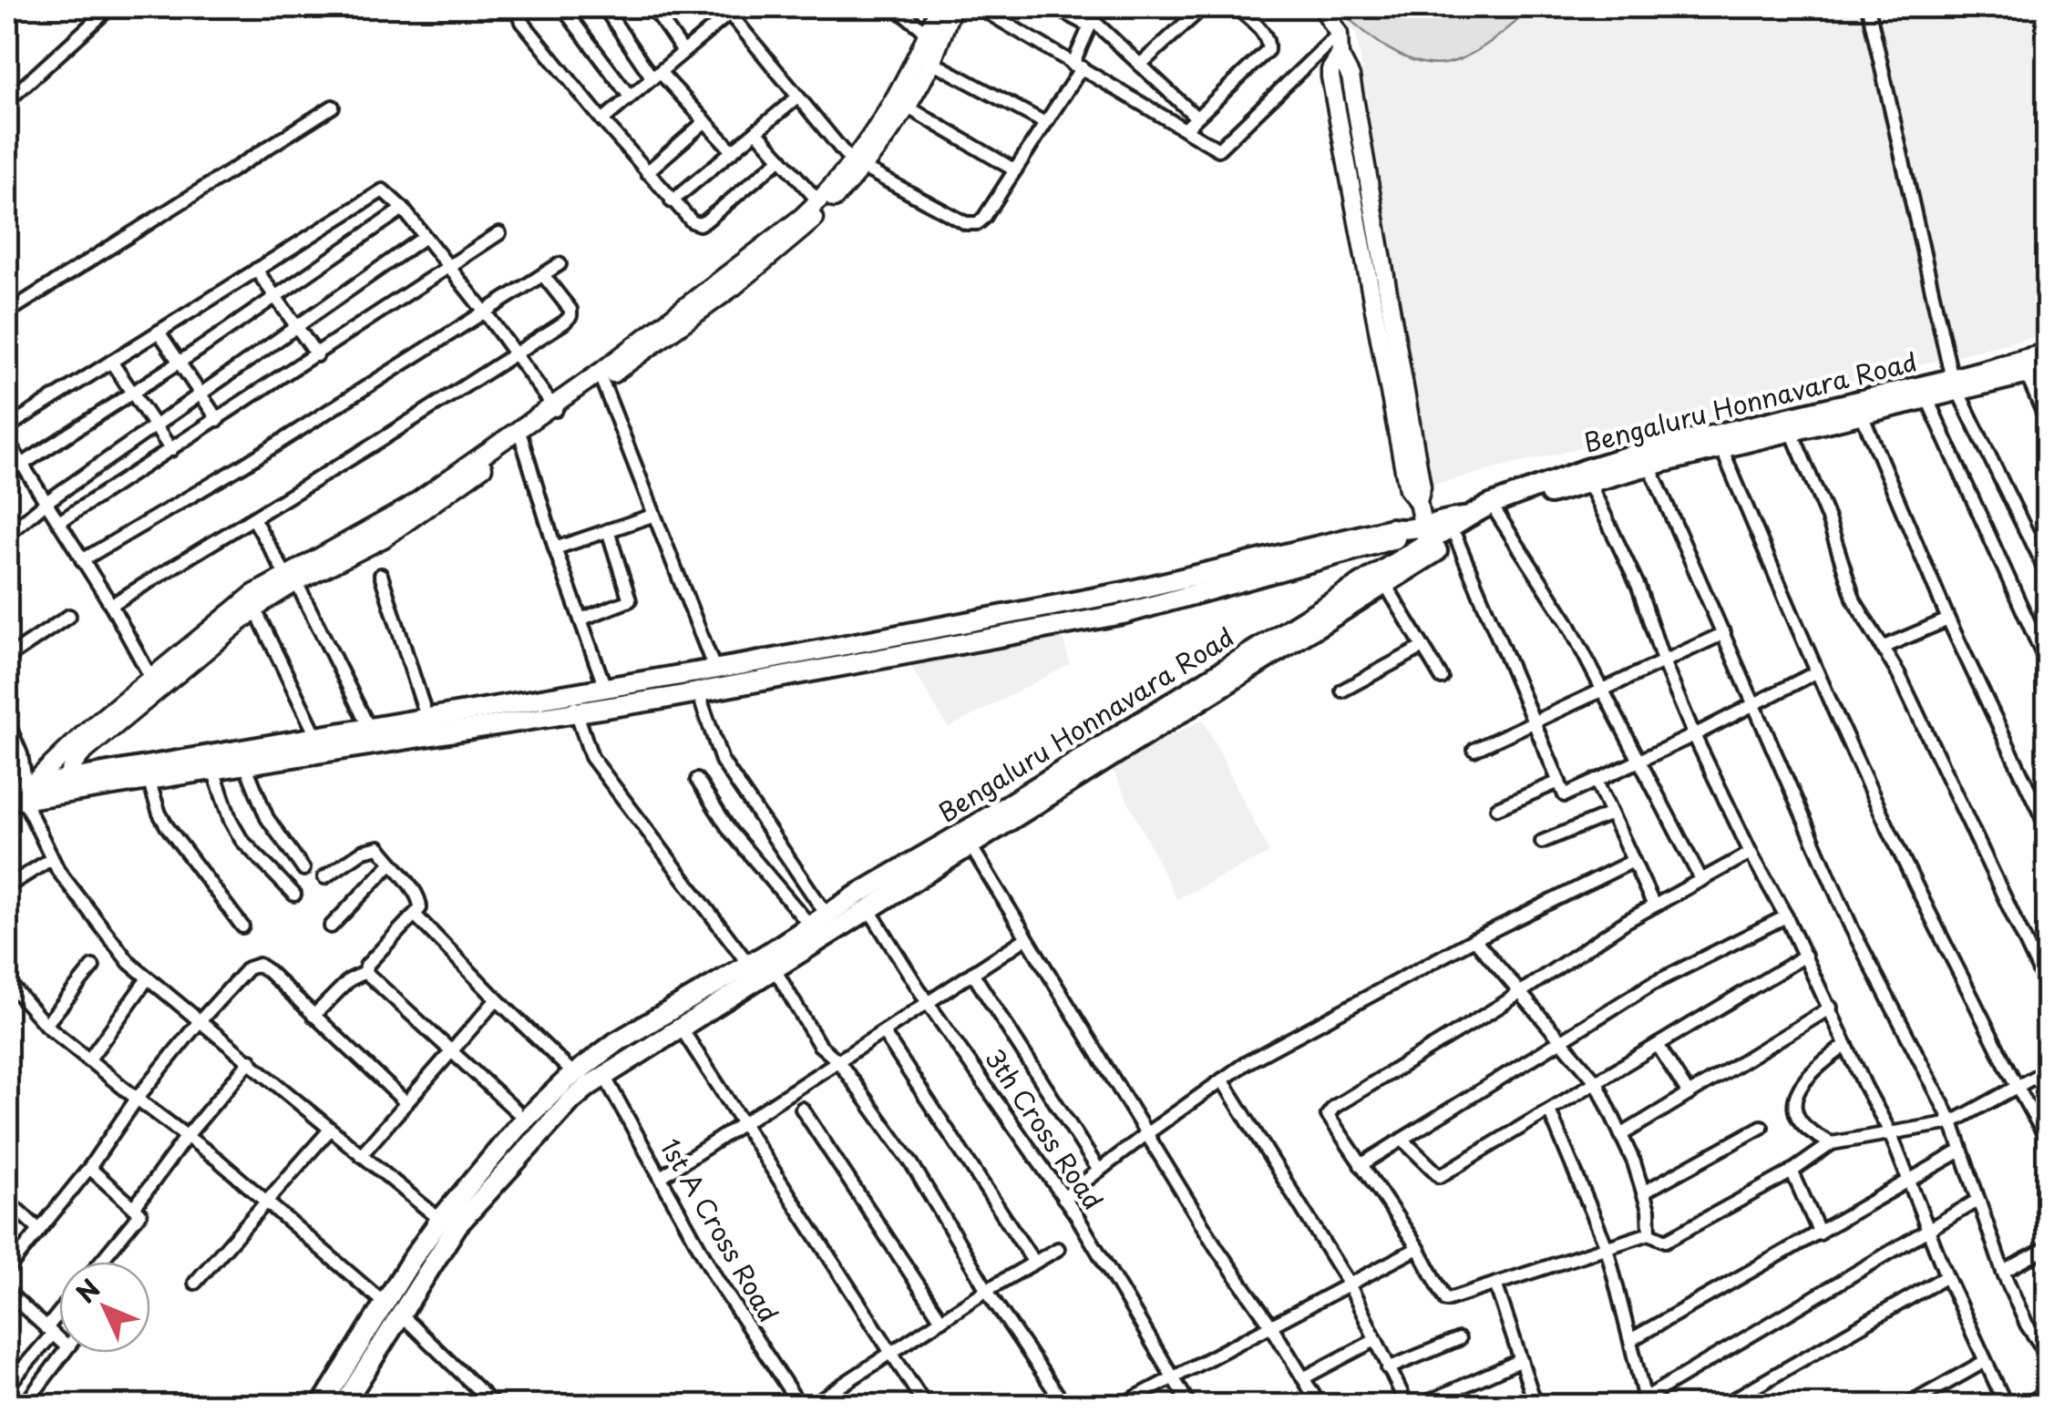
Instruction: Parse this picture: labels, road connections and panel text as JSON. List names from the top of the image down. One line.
{"streets":{"main road":["Bengaluru Honnavara Road"],"street":["3th Cross Road","1st A Cross Road"]},"crossings":[["Bengaluru Honnavara Road","3th Cross Road"],["Bengaluru Honnavara Road","1st A Cross Road"]],"north":"top left"}
